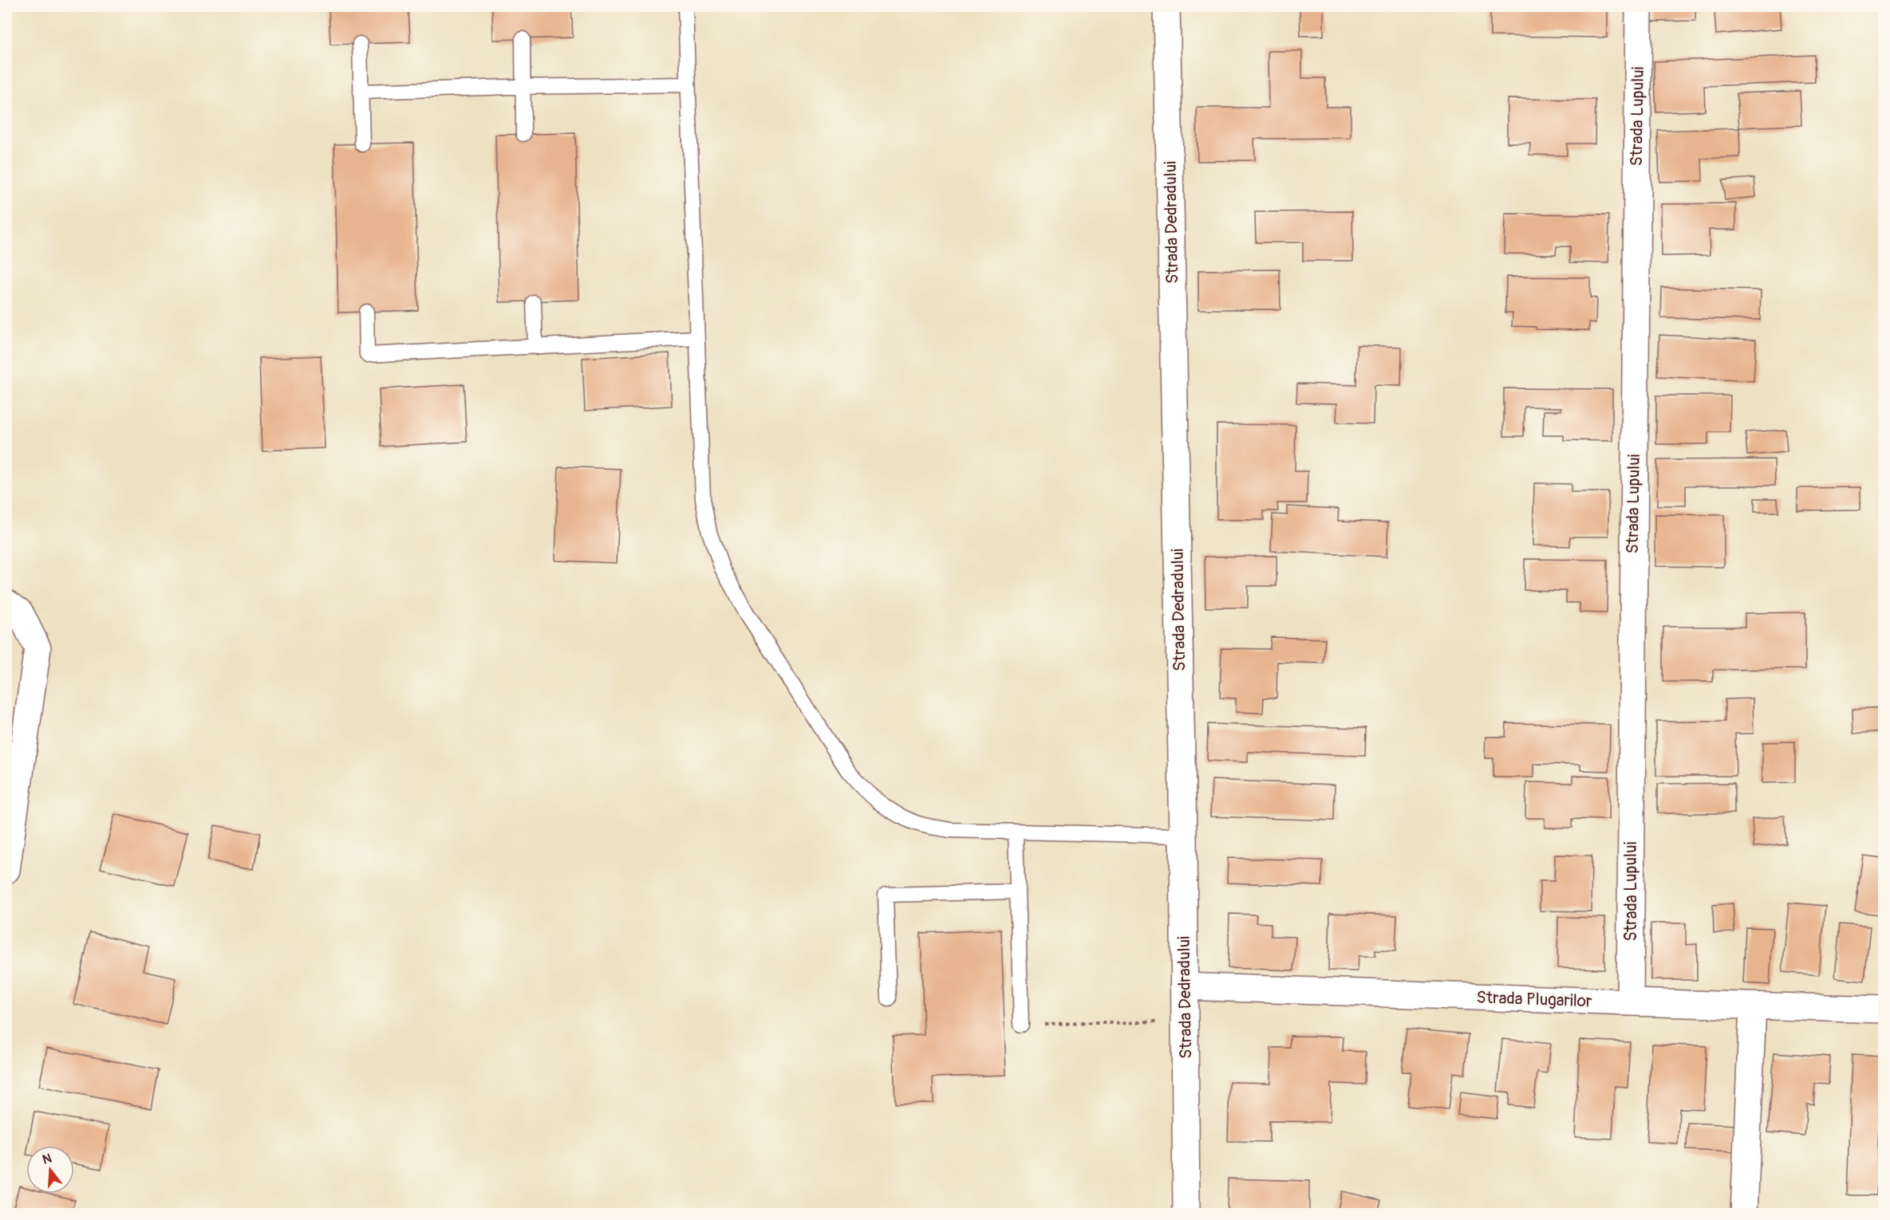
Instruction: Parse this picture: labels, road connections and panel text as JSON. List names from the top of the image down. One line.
{"streets":{"street":["Strada Lupului","Strada Dedradului","Strada Plugarilor"]},"crossings":[["Strada Lupului","Strada Plugarilor"],["Strada Dedradului","Strada Plugarilor"]],"north":"top"}
